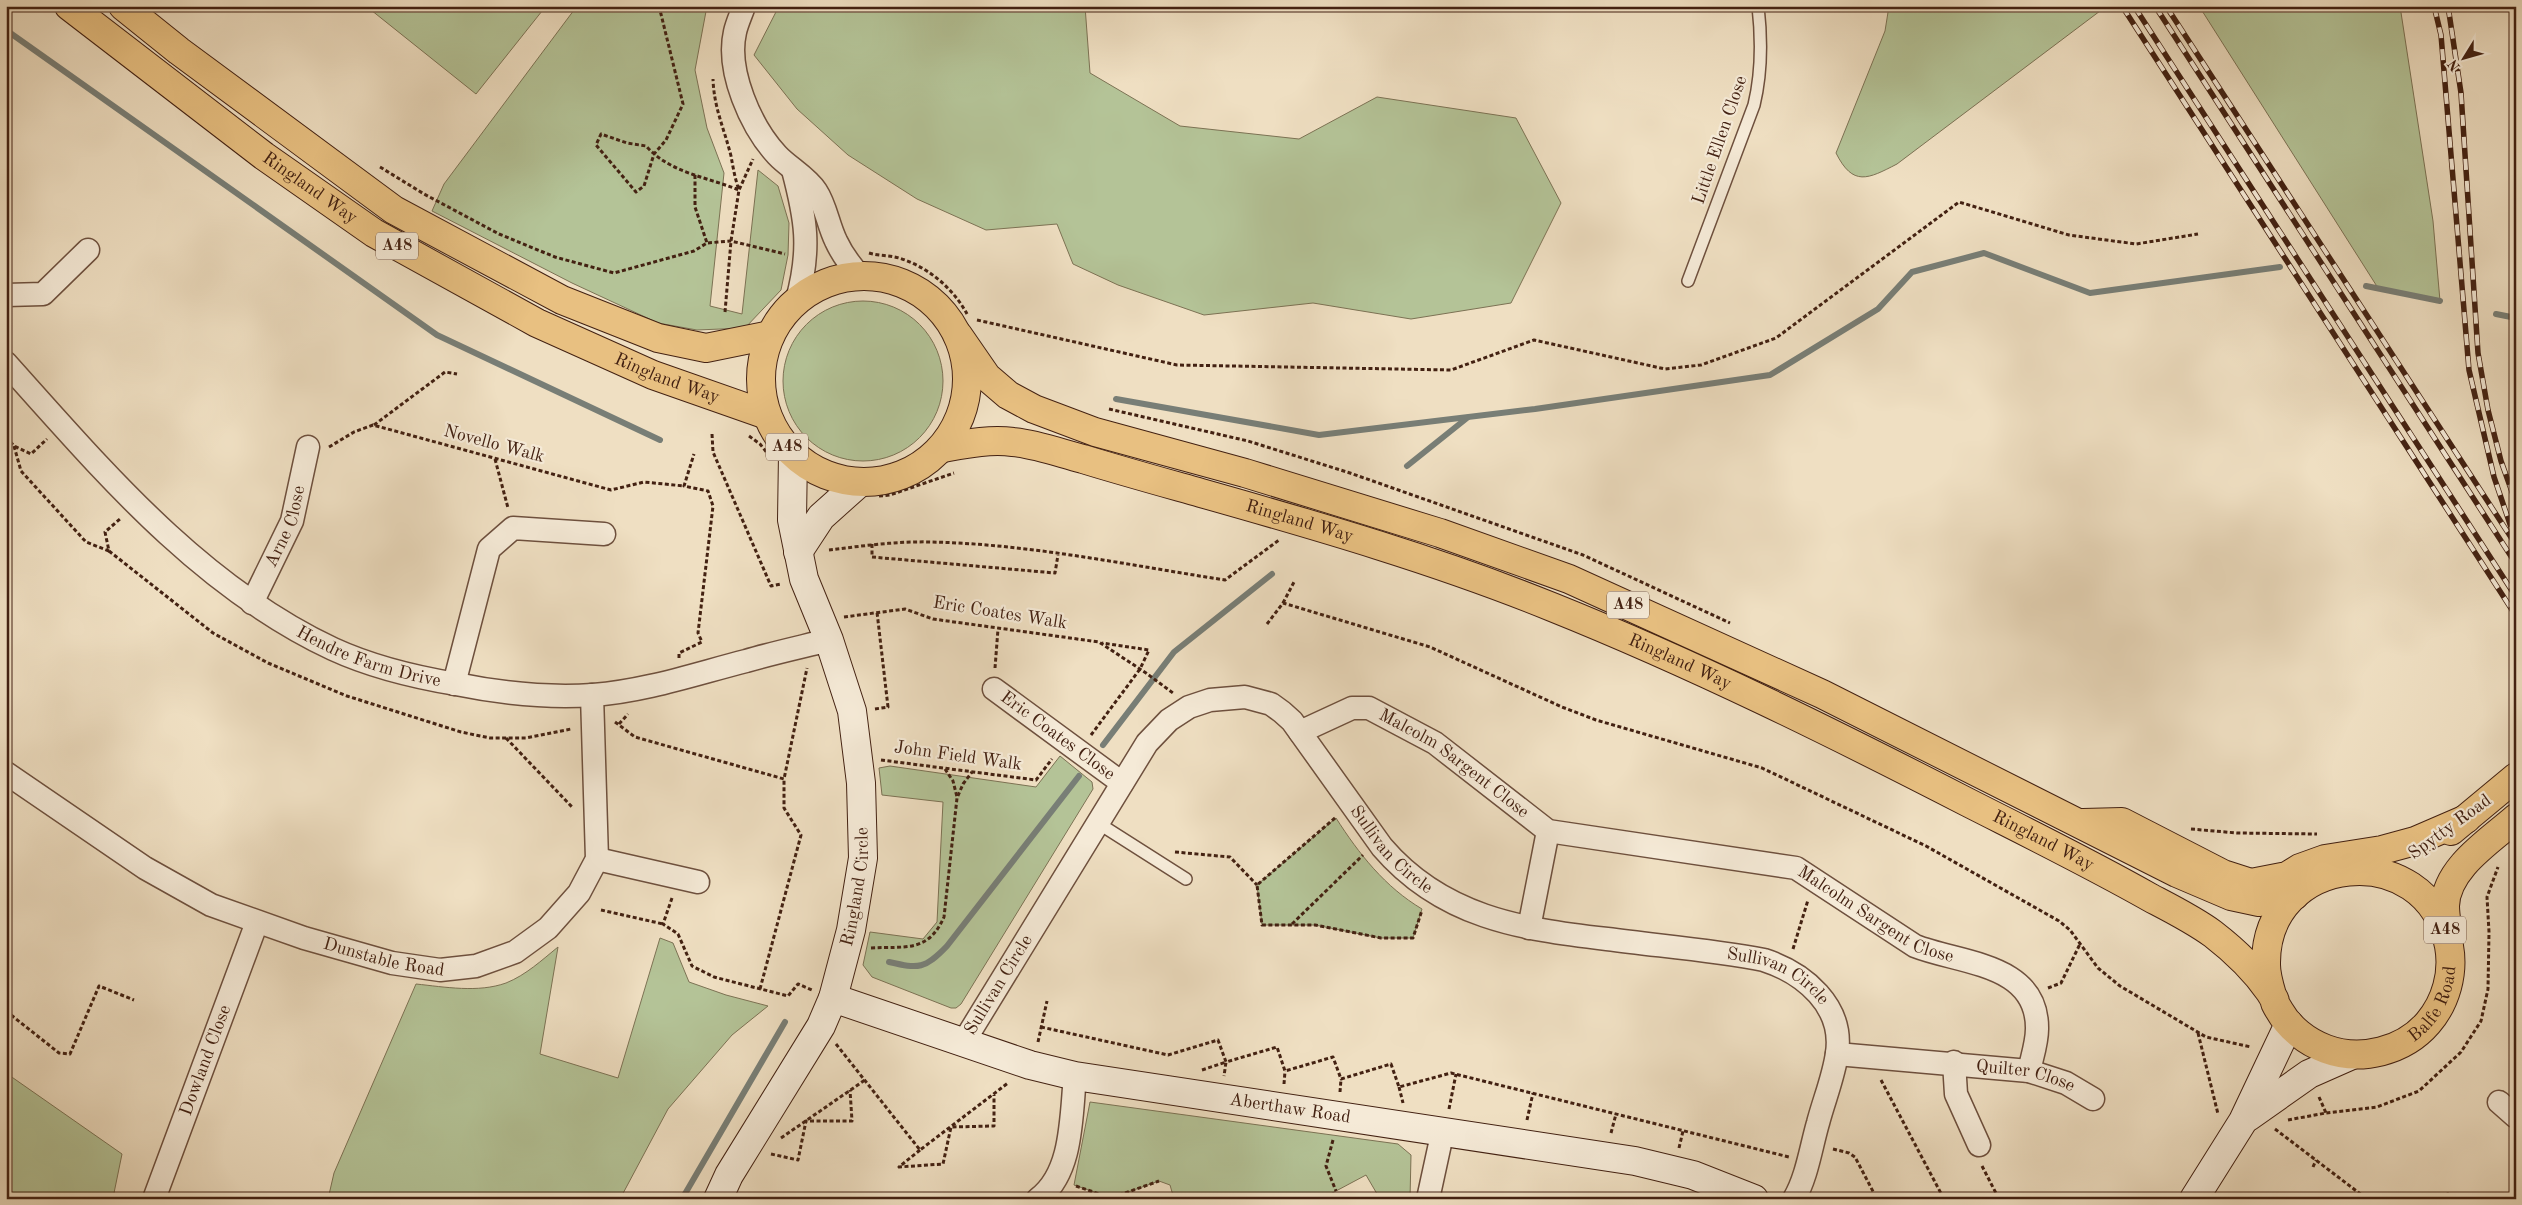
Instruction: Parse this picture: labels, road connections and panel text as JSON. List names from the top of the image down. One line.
{"streets":{"main road":["Ringland Way","A48","Spytty Road","Balfe Road"],"street":["Arne Close","Hendre Farm Drive","Eric Coates Close","Malcolm Sargent Close","Sullivan Circle","Ringland Circle","Dunstable Road","Dowland Close","Quilter Close","Aberthaw Road"],"lane":["Little Ellen Close"],"path":["Novello Walk","Eric Coates Walk","John Field Walk"]},"crossings":[["Ringland Way","Spytty Road"],["Ringland Way","Ringland Circle"],["Ringland Way","Balfe Road"],["Novello Walk","Hendre Farm Drive"],["Arne Close","Hendre Farm Drive"],["Eric Coates Walk","Hendre Farm Drive"],["Eric Coates Walk","Ringland Circle"],["Hendre Farm Drive","Ringland Circle"],["Hendre Farm Drive","Dunstable Road"],["Eric Coates Close","John Field Walk"],["Eric Coates Close","Sullivan Circle"],["John Field Walk","Ringland Circle"],["Malcolm Sargent Close","Sullivan Circle"],["Malcolm Sargent Close","Quilter Close"],["Spytty Road","Balfe Road"],["Sullivan Circle","Quilter Close"],["Sullivan Circle","Aberthaw Road"],["Ringland Circle","Aberthaw Road"],["Dunstable Road","Dowland Close"]],"north":"bottom left"}
